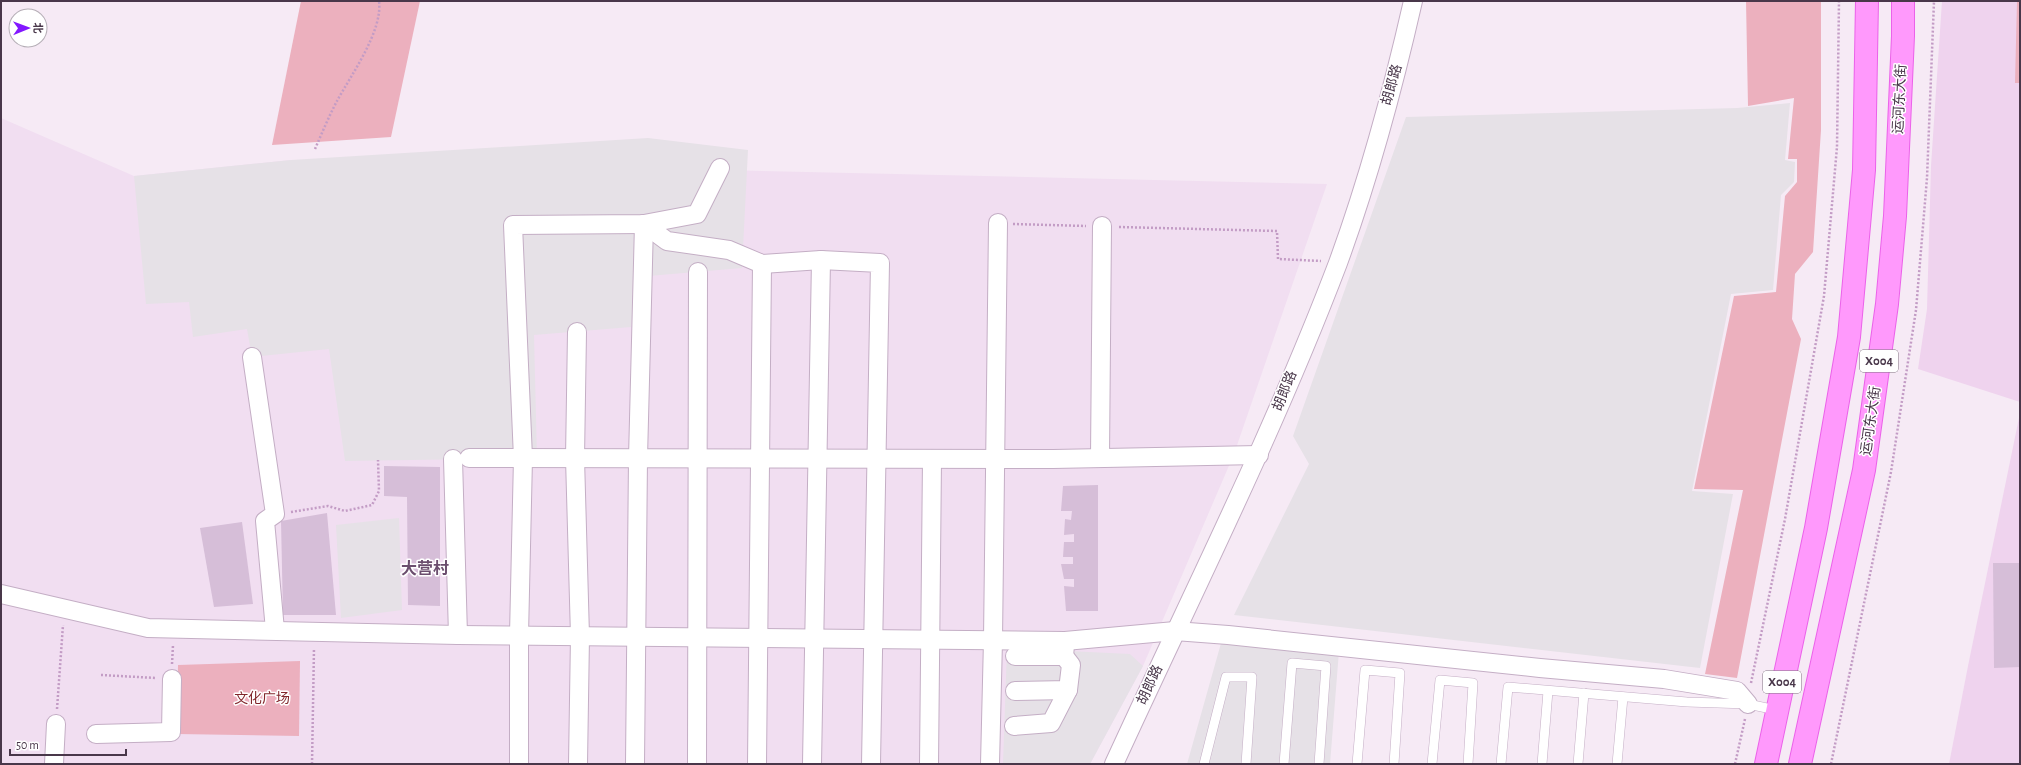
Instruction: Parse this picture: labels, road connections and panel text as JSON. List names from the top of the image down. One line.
{"streets":{"main road":["运河东大街","X004"],"street":["胡郎路"]},"districts":["大营村"],"parks":["文化广场"],"scale_bar":"50 m","north":"right"}
